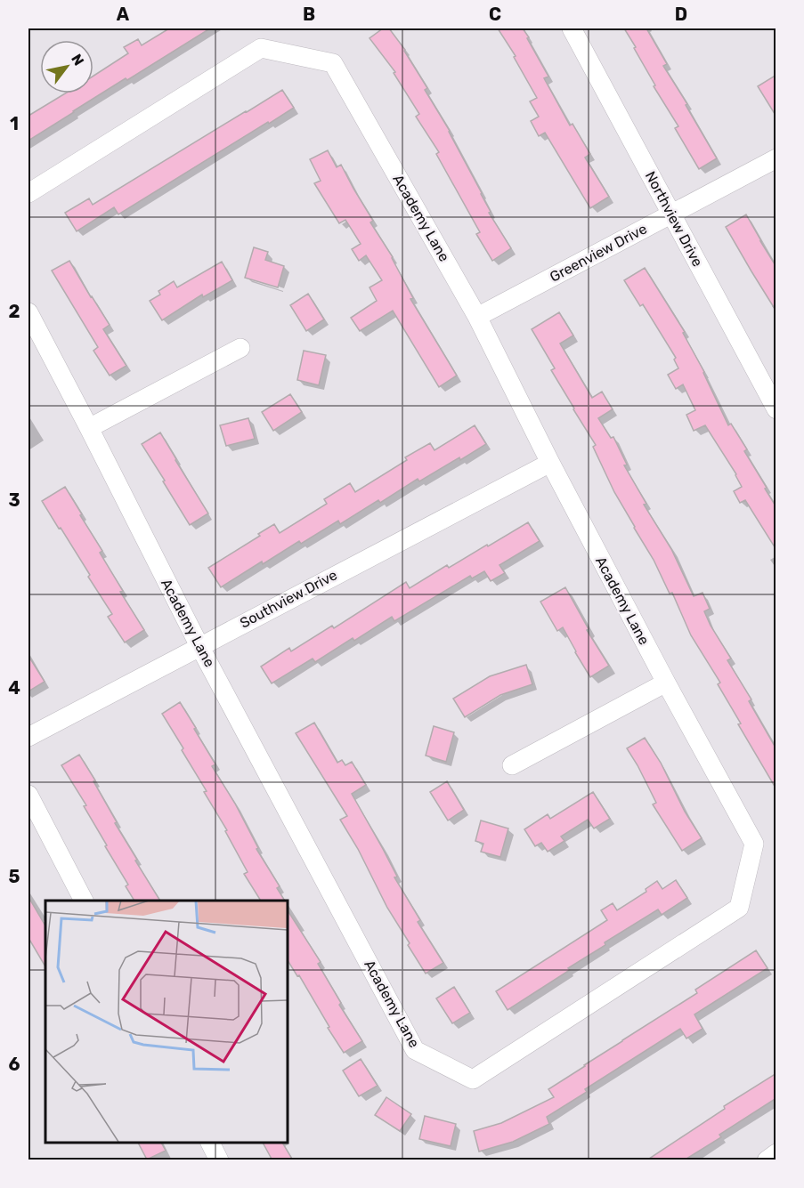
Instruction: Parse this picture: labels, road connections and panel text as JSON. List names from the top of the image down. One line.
{"streets":{"street":["Academy Lane","Northview Drive","Greenview Drive","Southview Drive"]},"crossings":[["Academy Lane","Greenview Drive"],["Academy Lane","Southview Drive"],["Northview Drive","Greenview Drive"]],"north":"top right","grid":{"columns":["A","B","C","D"],"rows":["1","2","3","4","5","6"]}}
